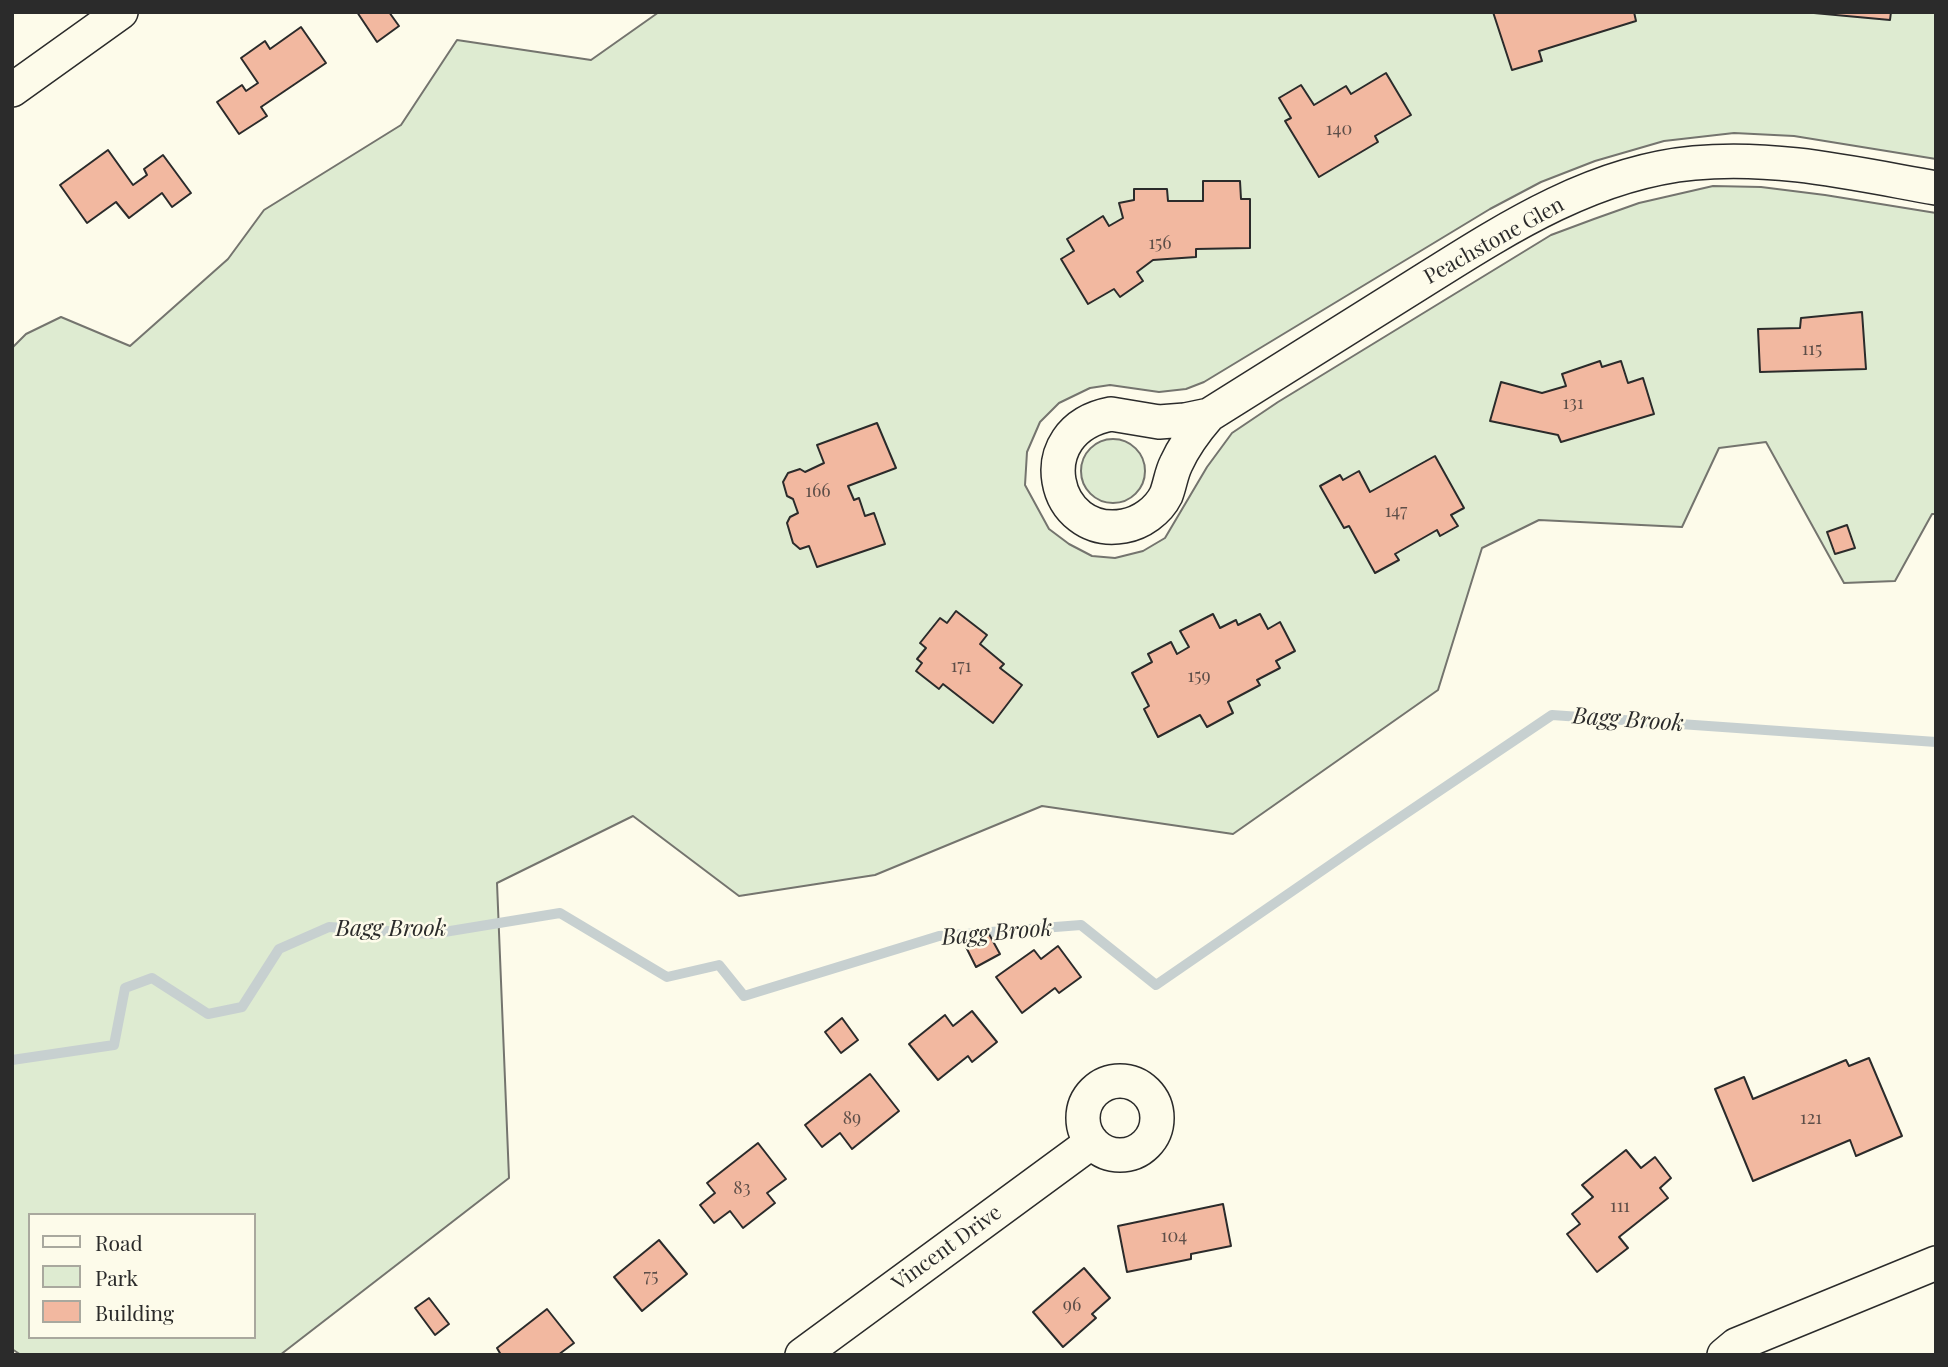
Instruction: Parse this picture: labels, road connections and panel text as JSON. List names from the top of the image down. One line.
{"streets":{"street":["Peachstone Glen","Vincent Drive"]},"water":["Bagg Brook"],"house_numbers":["140","156","115","131","166","147","171","159","89","121","83","111","104","75","96"],"legend":["Road","Park","Building"]}
